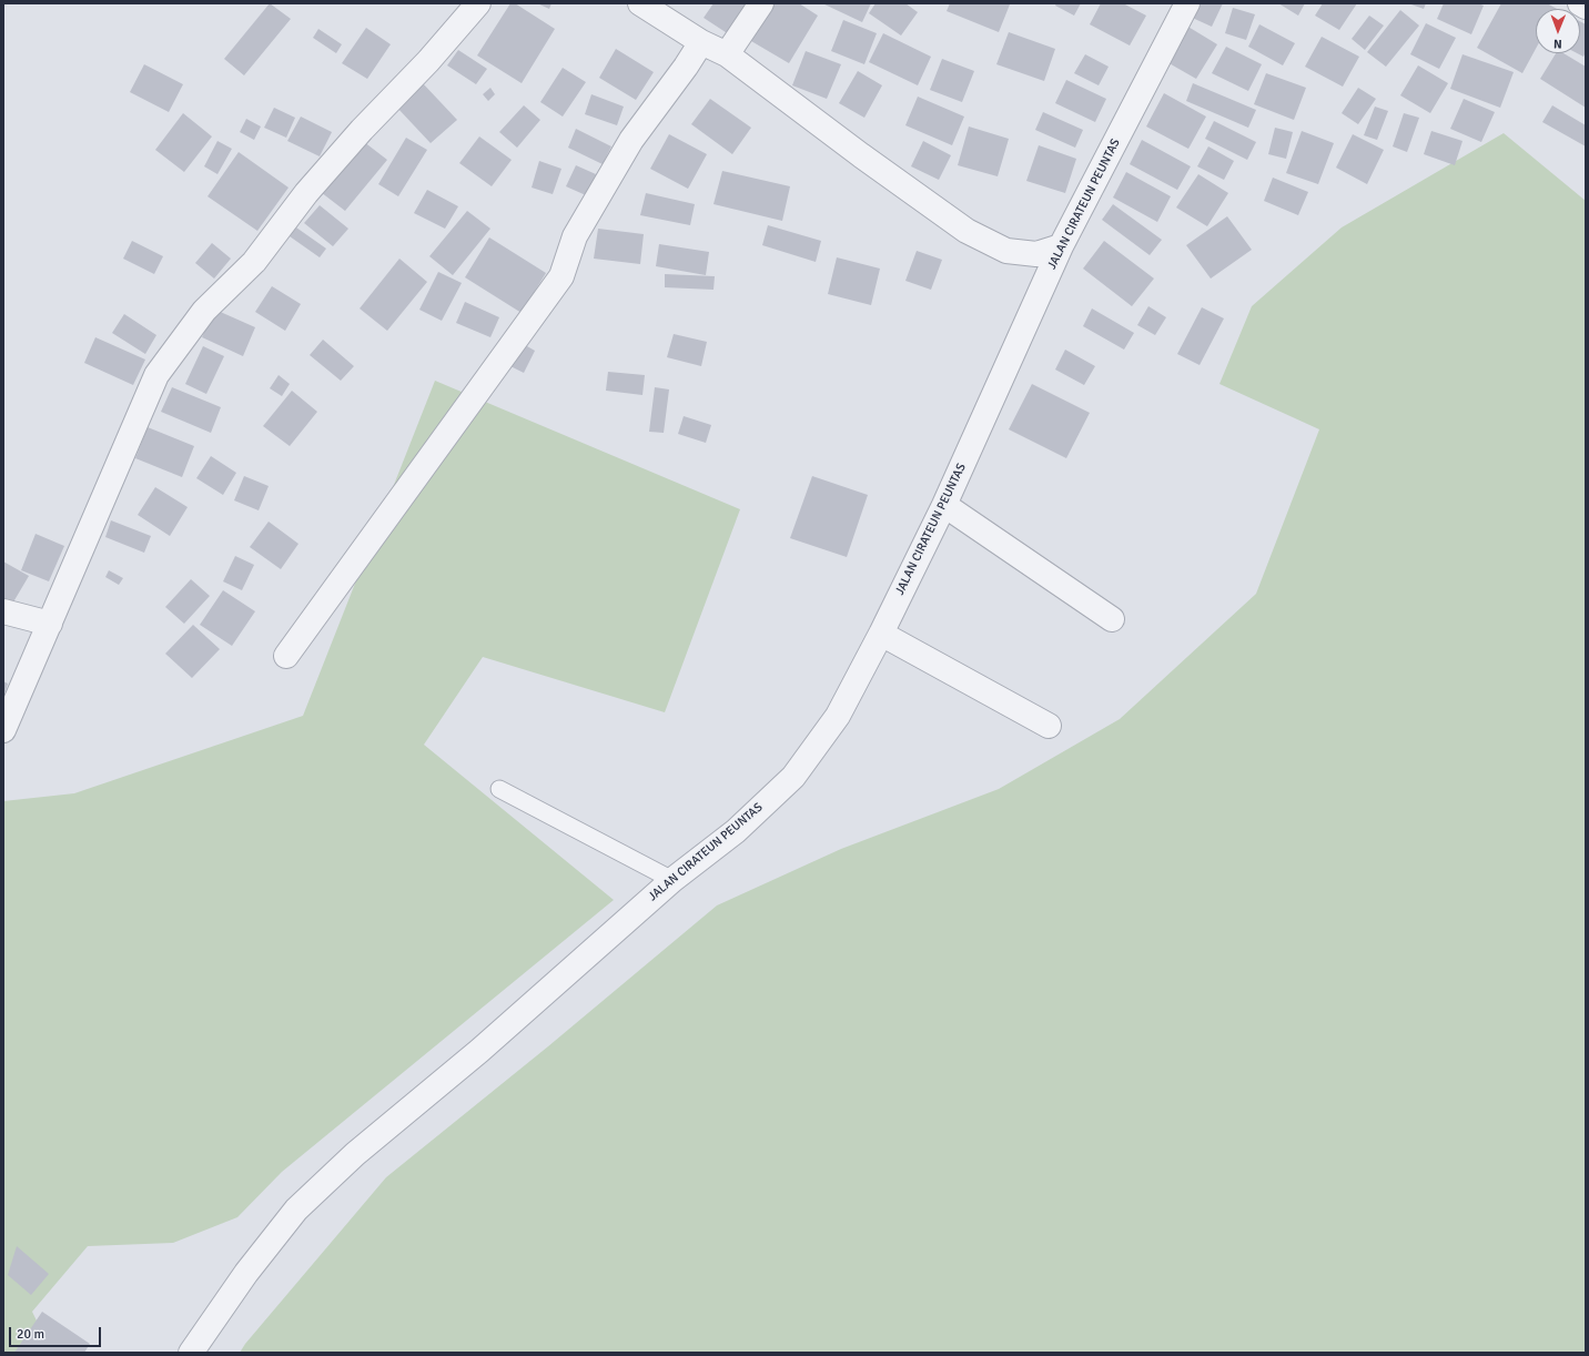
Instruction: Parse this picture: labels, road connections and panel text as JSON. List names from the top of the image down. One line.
{"streets":{"street":["JALAN CIRATEUN PEUNTAS"]},"scale_bar":"20 m","north":"bottom"}
